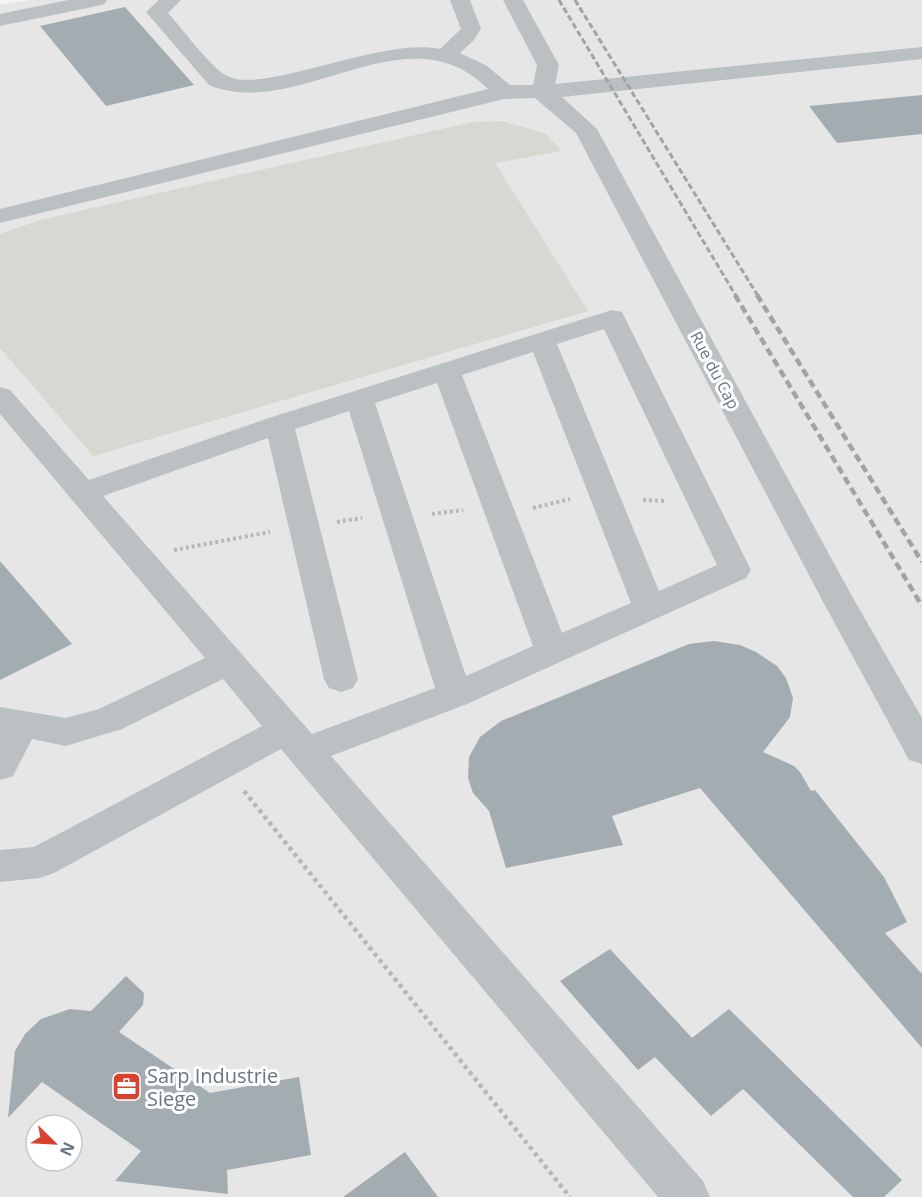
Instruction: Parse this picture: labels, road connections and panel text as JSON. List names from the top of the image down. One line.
{"streets":{"street":["Rue du Cap"]},"places":{"office":["Sarp Industrie Siege"]},"north":"bottom right"}
